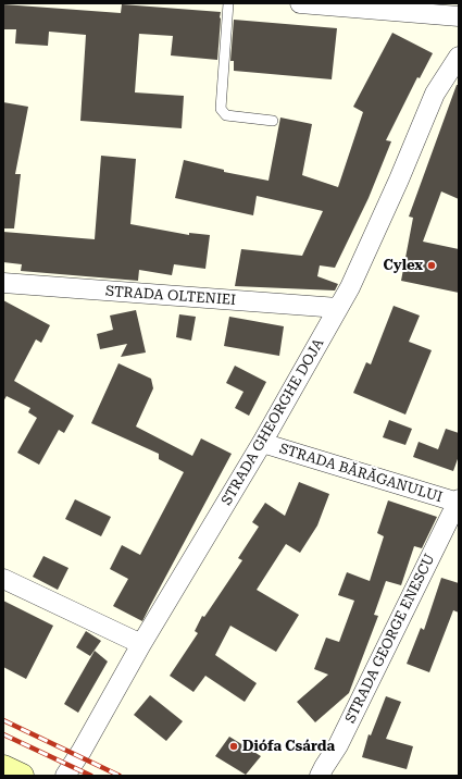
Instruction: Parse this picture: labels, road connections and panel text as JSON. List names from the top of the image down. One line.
{"streets":{"street":["STRADA OLTENIEI","STRADA GHEORGHE DOJA","STRADA BĂRĂGANULUI","STRADA GEORGE ENESCU"]},"crossings":[["STRADA OLTENIEI","STRADA GHEORGHE DOJA"],["STRADA GHEORGHE DOJA","STRADA BĂRĂGANULUI"],["STRADA BĂRĂGANULUI","STRADA GEORGE ENESCU"]],"places":["Cylex","Diófa Csárda"]}
